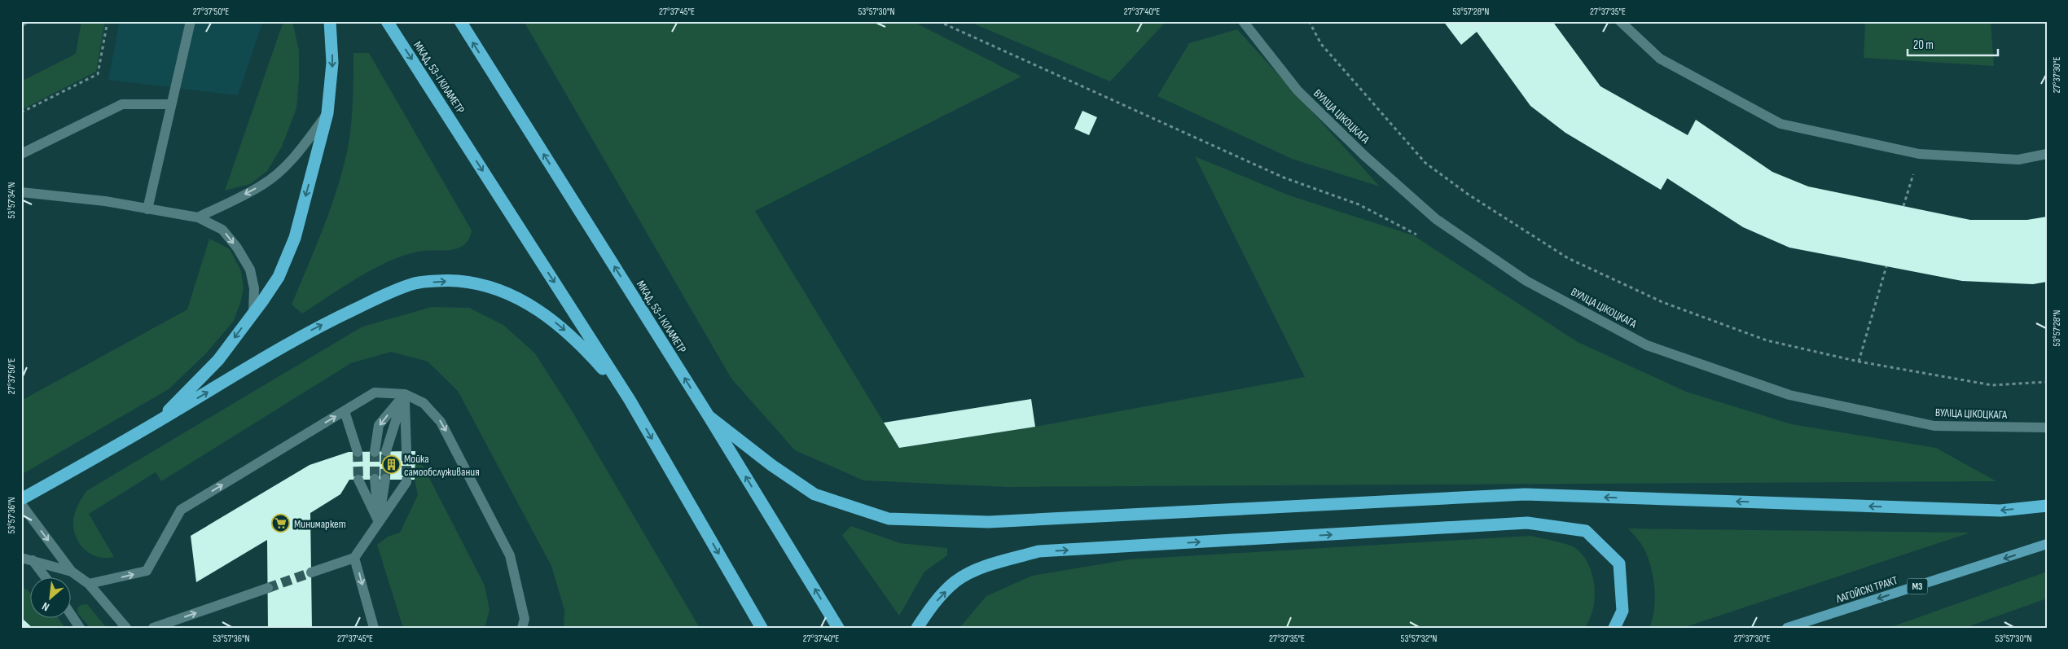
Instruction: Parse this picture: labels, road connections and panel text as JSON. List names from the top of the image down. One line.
{"streets":{"highway":["МКАД, 53-І КІЛАМЕТР"],"main road":["М3","ЛАГОЙСКІ ТРАКТ"],"street":["ВУЛІЦА ЦІКОЦКАГА"]},"one_way":["ЛАГОЙСКІ ТРАКТ"],"places":{"building":["Мойка самообслуживания"],"supermarket":["Минимаркет"]},"scale_bar":"20 m","north":"bottom left","coordinates":["27°37'50\"E","27°37'45\"E","53°57'30\"N","27°37'40\"E","53°57'28\"N","27°37'35\"E","27°37'30\"E","53°57'34\"N","53°57'36\"N","53°57'32\"N"]}
